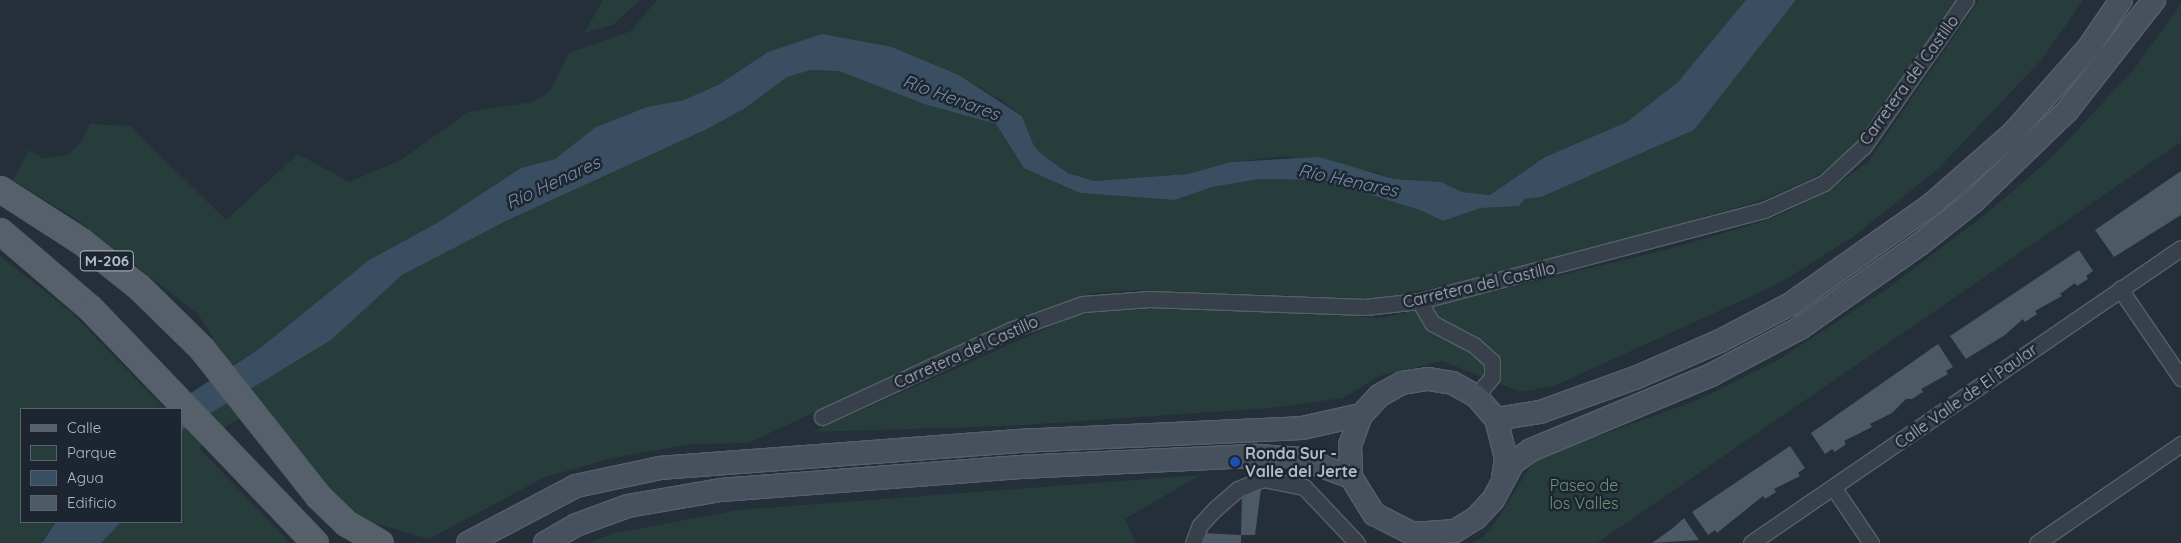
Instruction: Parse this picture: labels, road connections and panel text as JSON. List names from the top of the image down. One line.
{"streets":{"main road":["M-206"],"street":["Carretera del Castillo","Calle Valle de El Paular"]},"water":["Río Henares"],"parks":["Paseo de los Valles"],"places":["Ronda Sur - Valle del Jerte"],"legend":["Calle","Parque","Agua","Edificio"]}
